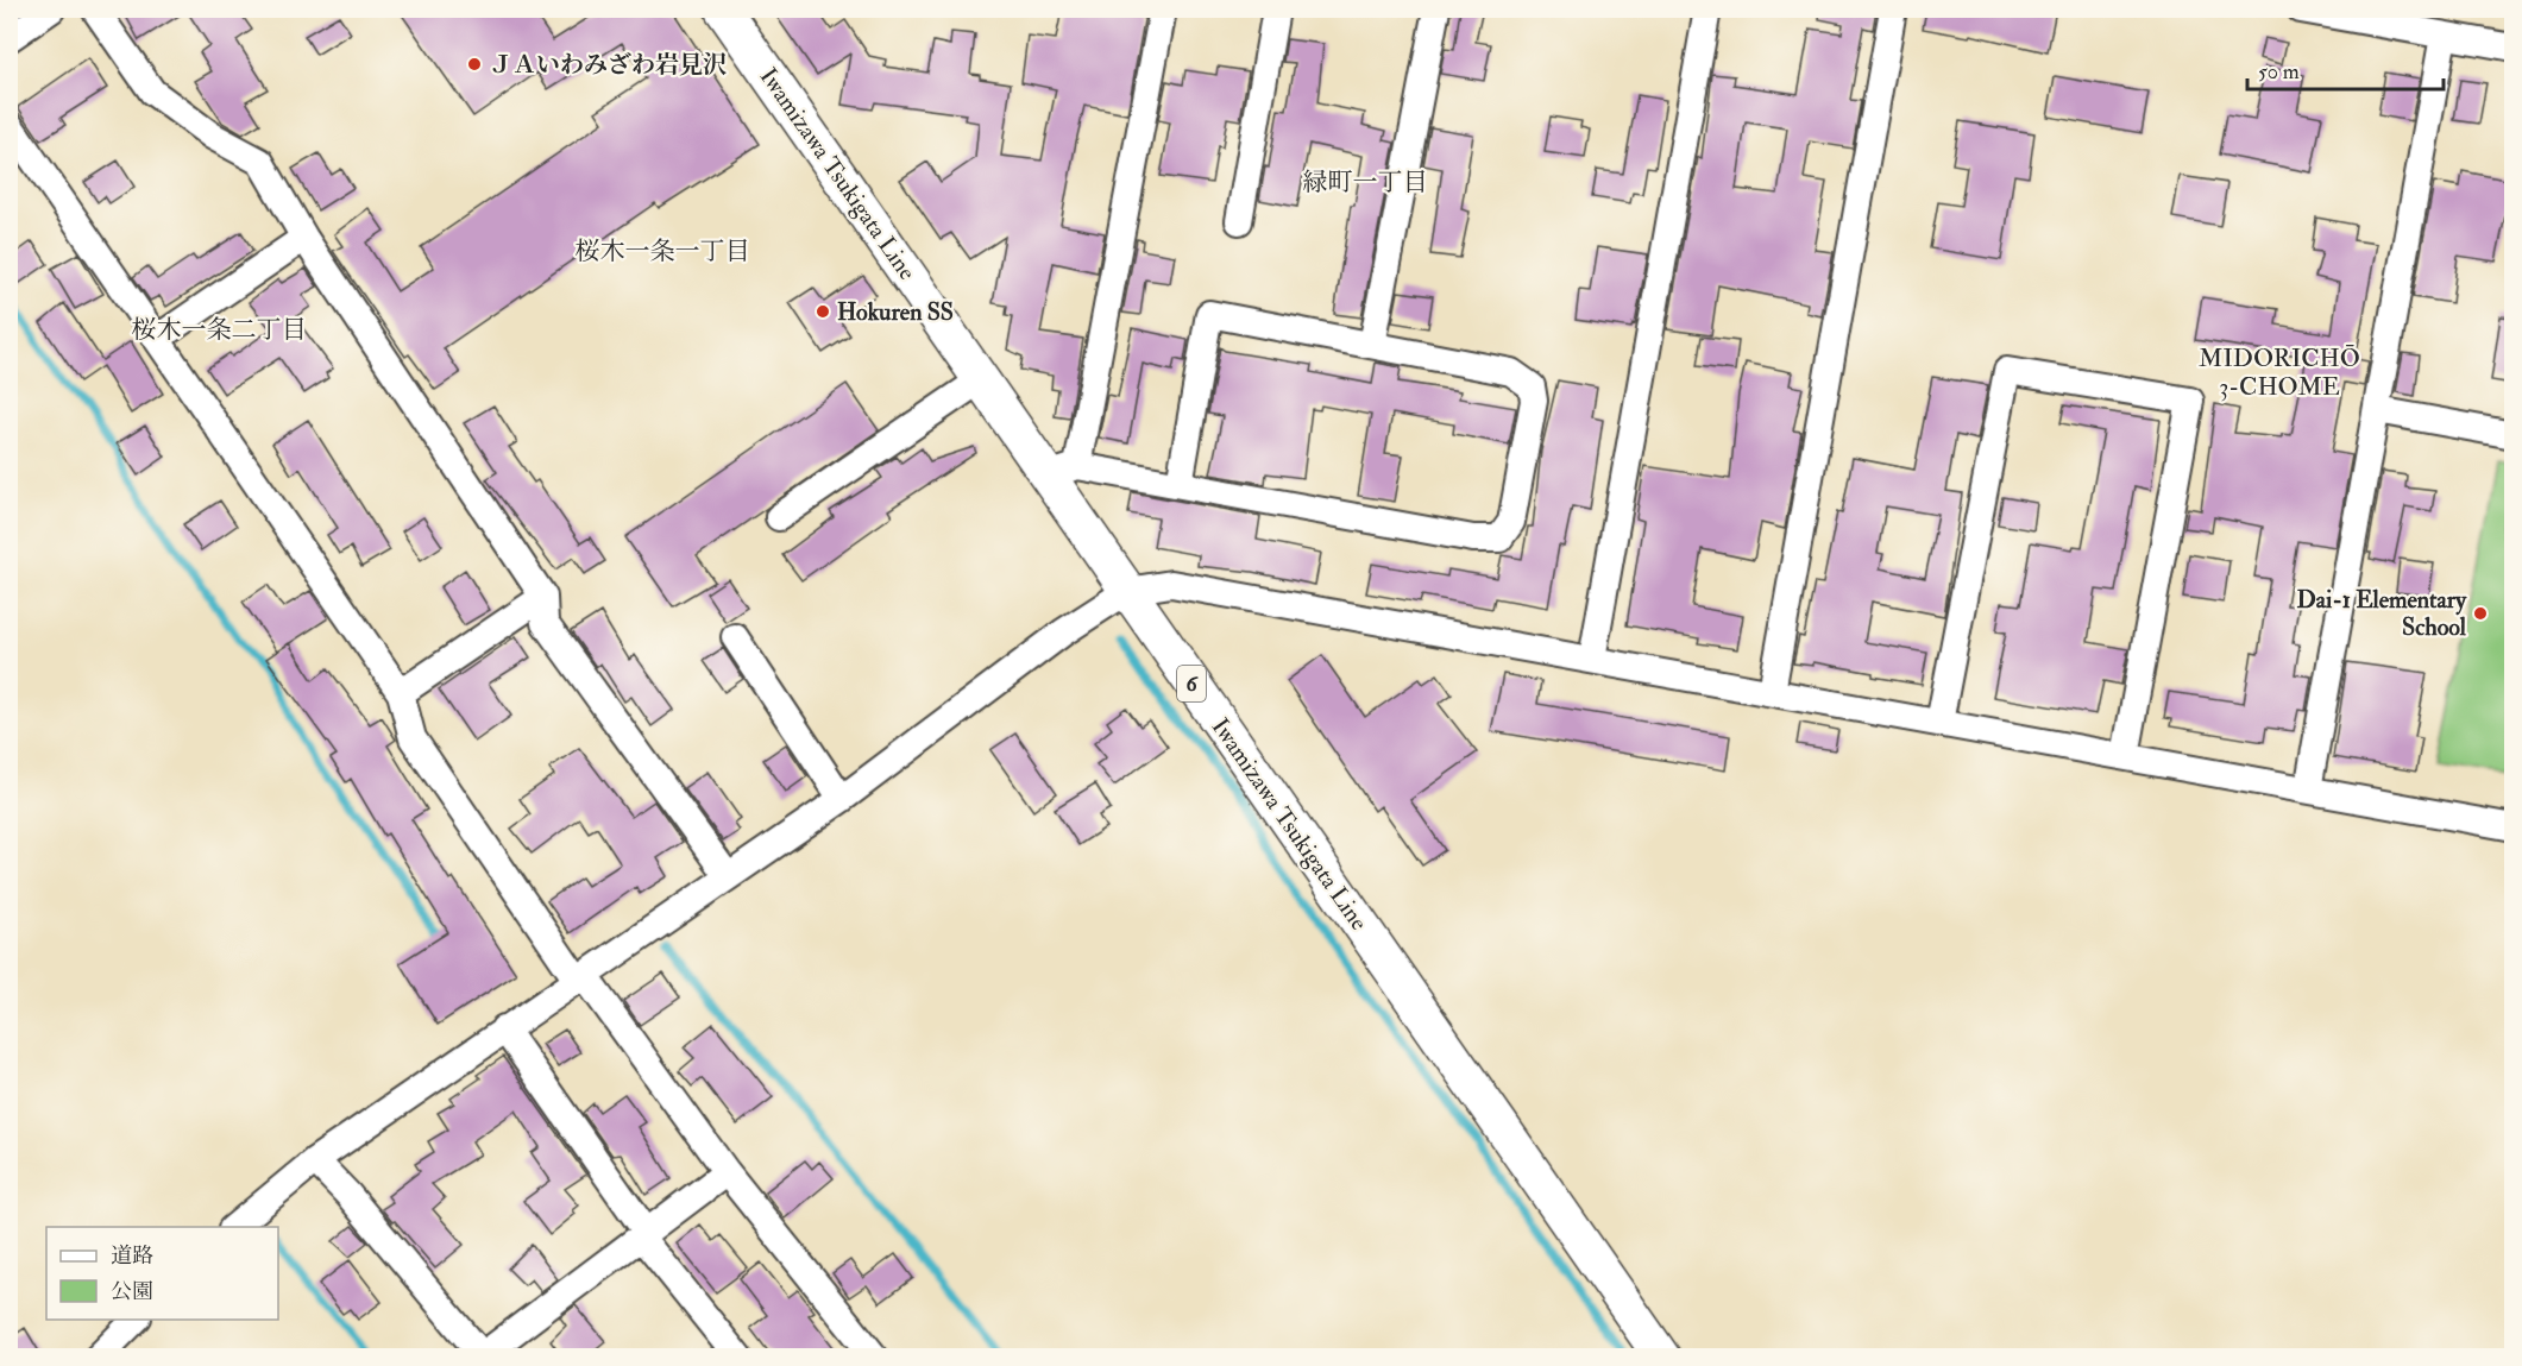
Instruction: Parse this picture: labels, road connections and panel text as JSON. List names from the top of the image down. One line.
{"streets":{"main road":["Iwamizawa Tsukigata Line","6"]},"districts":["緑町一丁目","桜木一条一丁目","桜木一条二丁目","MIDORICHŌ 3-CHOME"],"places":["ＪＡいわみざわ岩見沢","Hokuren SS","Dai-1 Elementary School"],"legend":["道路","公園"],"scale_bar":"50 m"}
